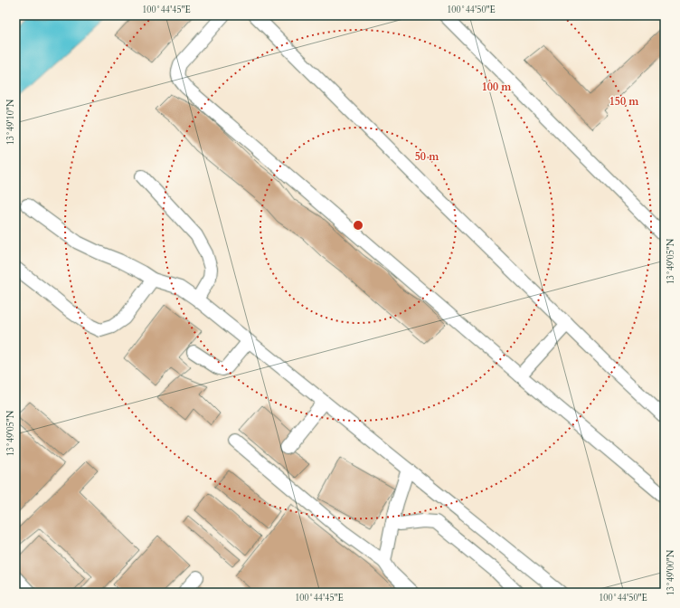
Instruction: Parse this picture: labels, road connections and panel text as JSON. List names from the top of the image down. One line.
{"coordinates":["100°44'45\"E","100°44'50\"E","13°49'10\"N","13°49'05\"N","13°49'00\"N"],"rings":["100 m","150 m","50 m"]}
